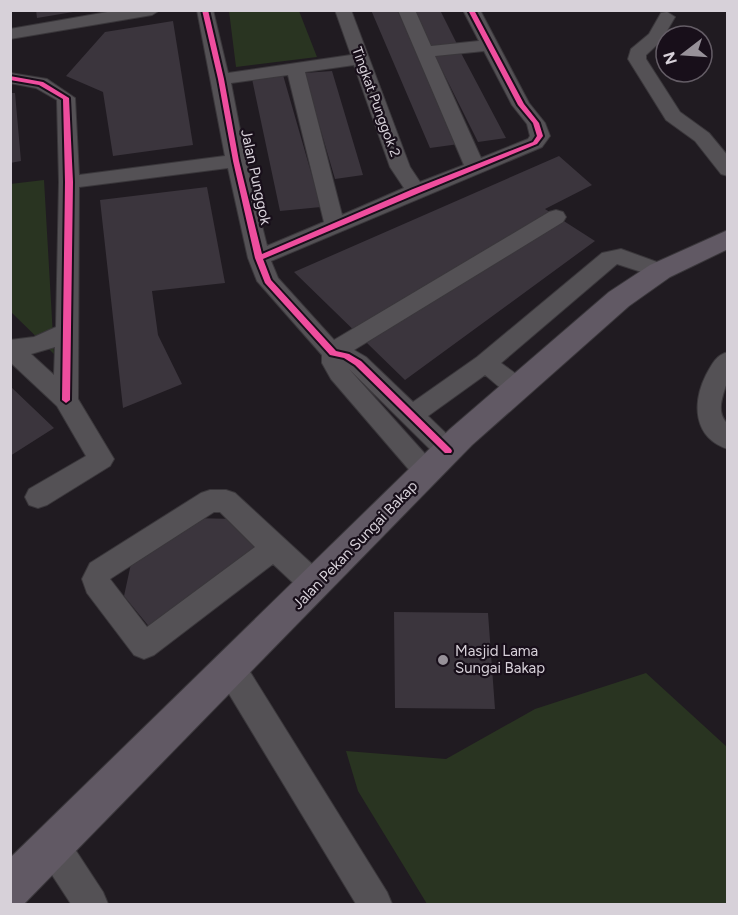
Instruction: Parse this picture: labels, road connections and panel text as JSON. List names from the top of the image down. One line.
{"streets":{"main road":["Jalan Pekan Sungai Bakap"],"street":["Tingkat Punggok 2","Jalan Punggok"]},"crossings":[["Jalan Punggok","Jalan Pekan Sungai Bakap"]],"places":["Masjid Lama Sungai Bakap"],"north":"left"}
